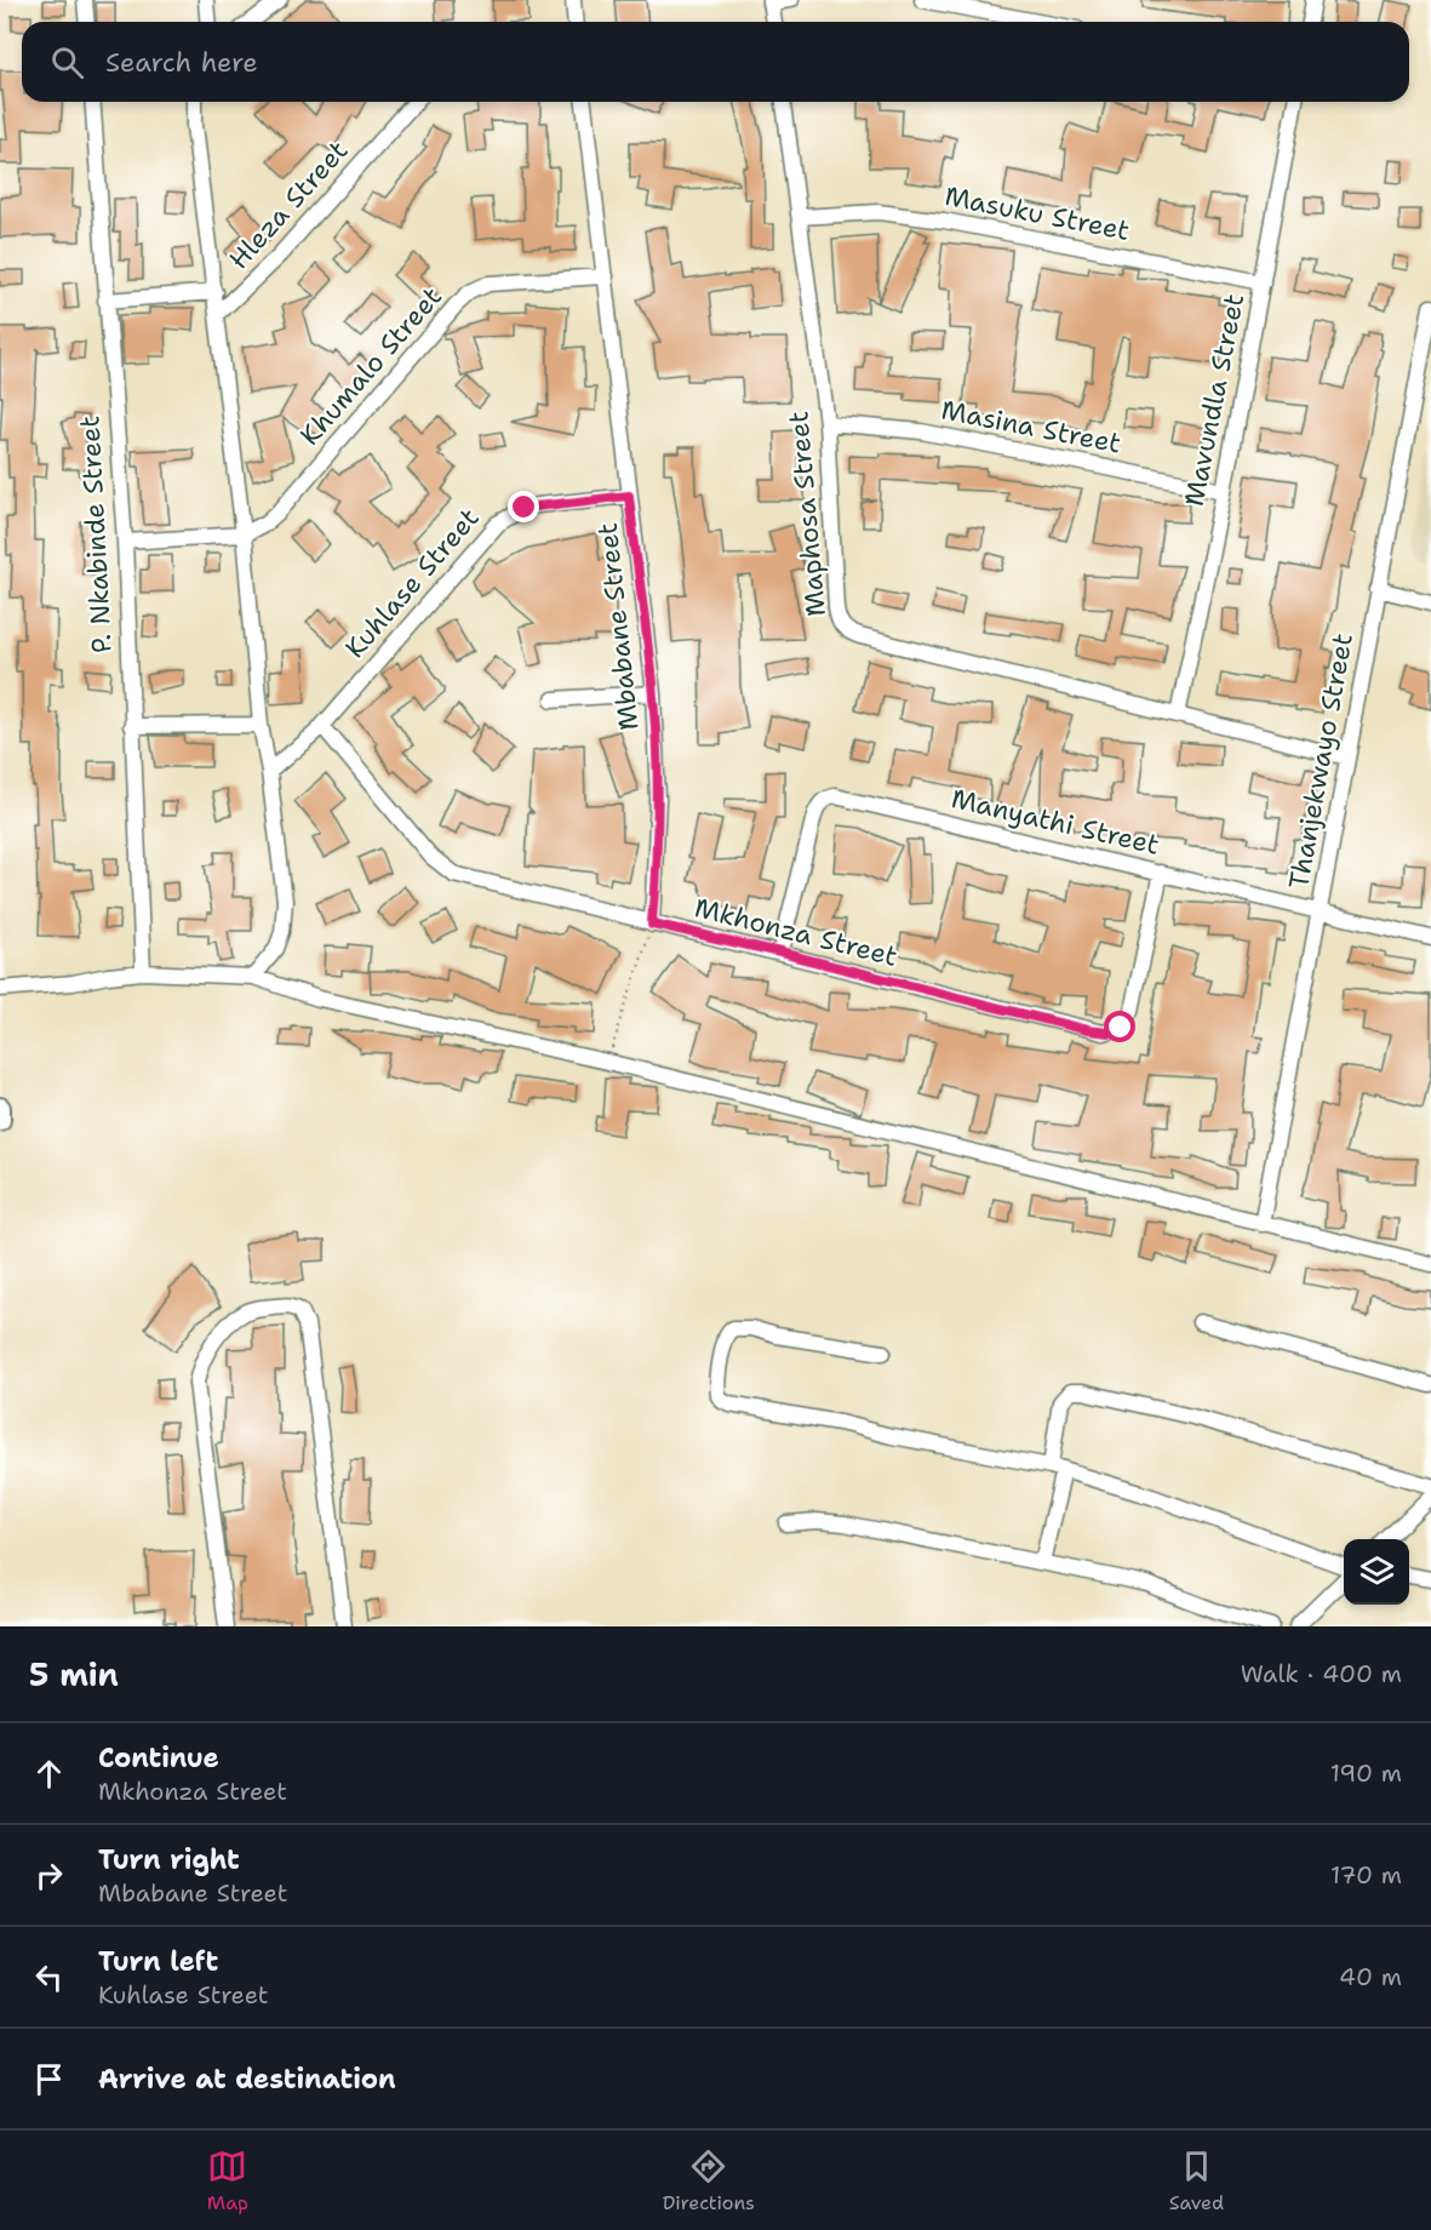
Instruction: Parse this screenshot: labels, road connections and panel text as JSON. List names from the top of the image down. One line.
{"streets":{"street":["Hleza Street","Masuku Street","Khumalo Street","Mavundla Street","Masina Street","Maphosa Street","P. Nkabinde Street","Kuhlase Street","Mbabane Street","Thanjekwayo Street","Manyathi Street","Mkhonza Street"]},"crossings":[["Masuku Street","Mavundla Street"],["Masuku Street","Maphosa Street"],["Khumalo Street","Mbabane Street"],["Mavundla Street","Masina Street"],["Mavundla Street","Maphosa Street"],["Masina Street","Maphosa Street"],["Maphosa Street","Thanjekwayo Street"],["Kuhlase Street","Mbabane Street"],["Kuhlase Street","Mkhonza Street"],["Mbabane Street","Mkhonza Street"],["Thanjekwayo Street","Manyathi Street"],["Manyathi Street","Mkhonza Street"]],"page":{"search":"Search here","heading":["5 min","Walk · 400 m"],"list":[["Continue","Mkhonza Street","190 m"],["Turn right","Mbabane Street","170 m"],["Turn left","Kuhlase Street","40 m"],"Arrive at destination"],"nav":["Map","Directions","Saved"]}}
